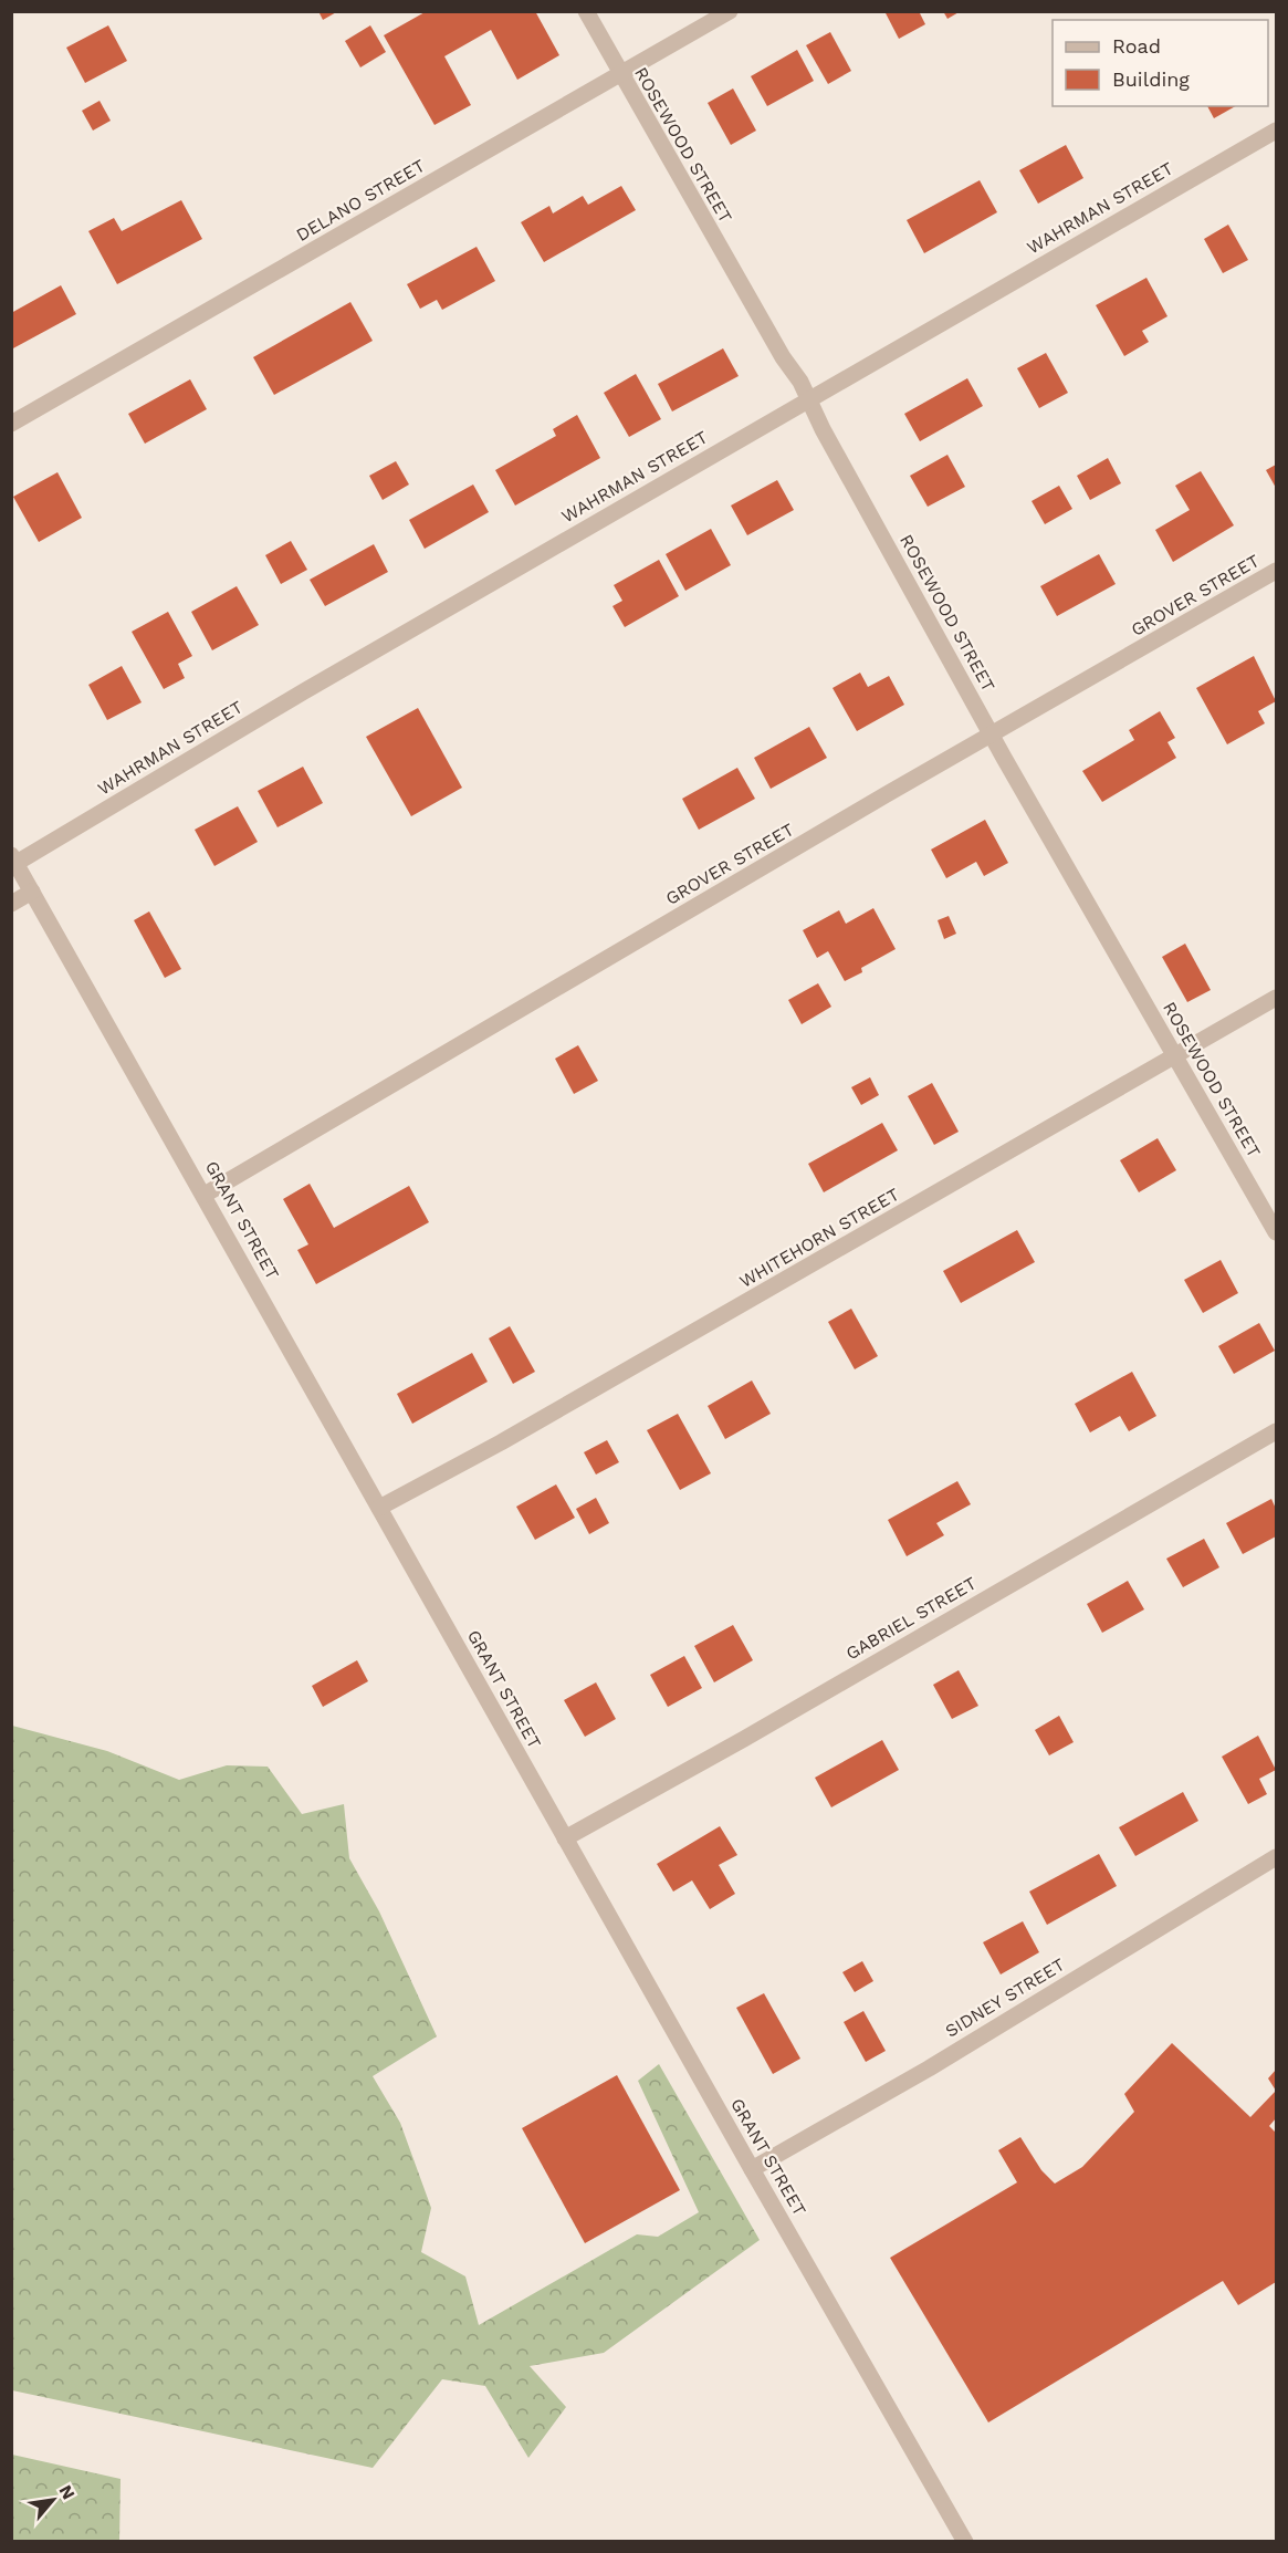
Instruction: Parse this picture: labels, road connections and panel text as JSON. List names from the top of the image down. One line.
{"streets":{"street":["ROSEWOOD STREET","DELANO STREET","WAHRMAN STREET","GROVER STREET","GRANT STREET","WHITEHORN STREET","GABRIEL STREET","SIDNEY STREET"]},"crossings":[["ROSEWOOD STREET","DELANO STREET"],["ROSEWOOD STREET","WAHRMAN STREET"],["ROSEWOOD STREET","GROVER STREET"],["ROSEWOOD STREET","WHITEHORN STREET"],["WAHRMAN STREET","GRANT STREET"],["GROVER STREET","GRANT STREET"],["GRANT STREET","WHITEHORN STREET"],["GRANT STREET","GABRIEL STREET"],["GRANT STREET","SIDNEY STREET"]],"legend":["Road","Building"],"north":"top right"}
